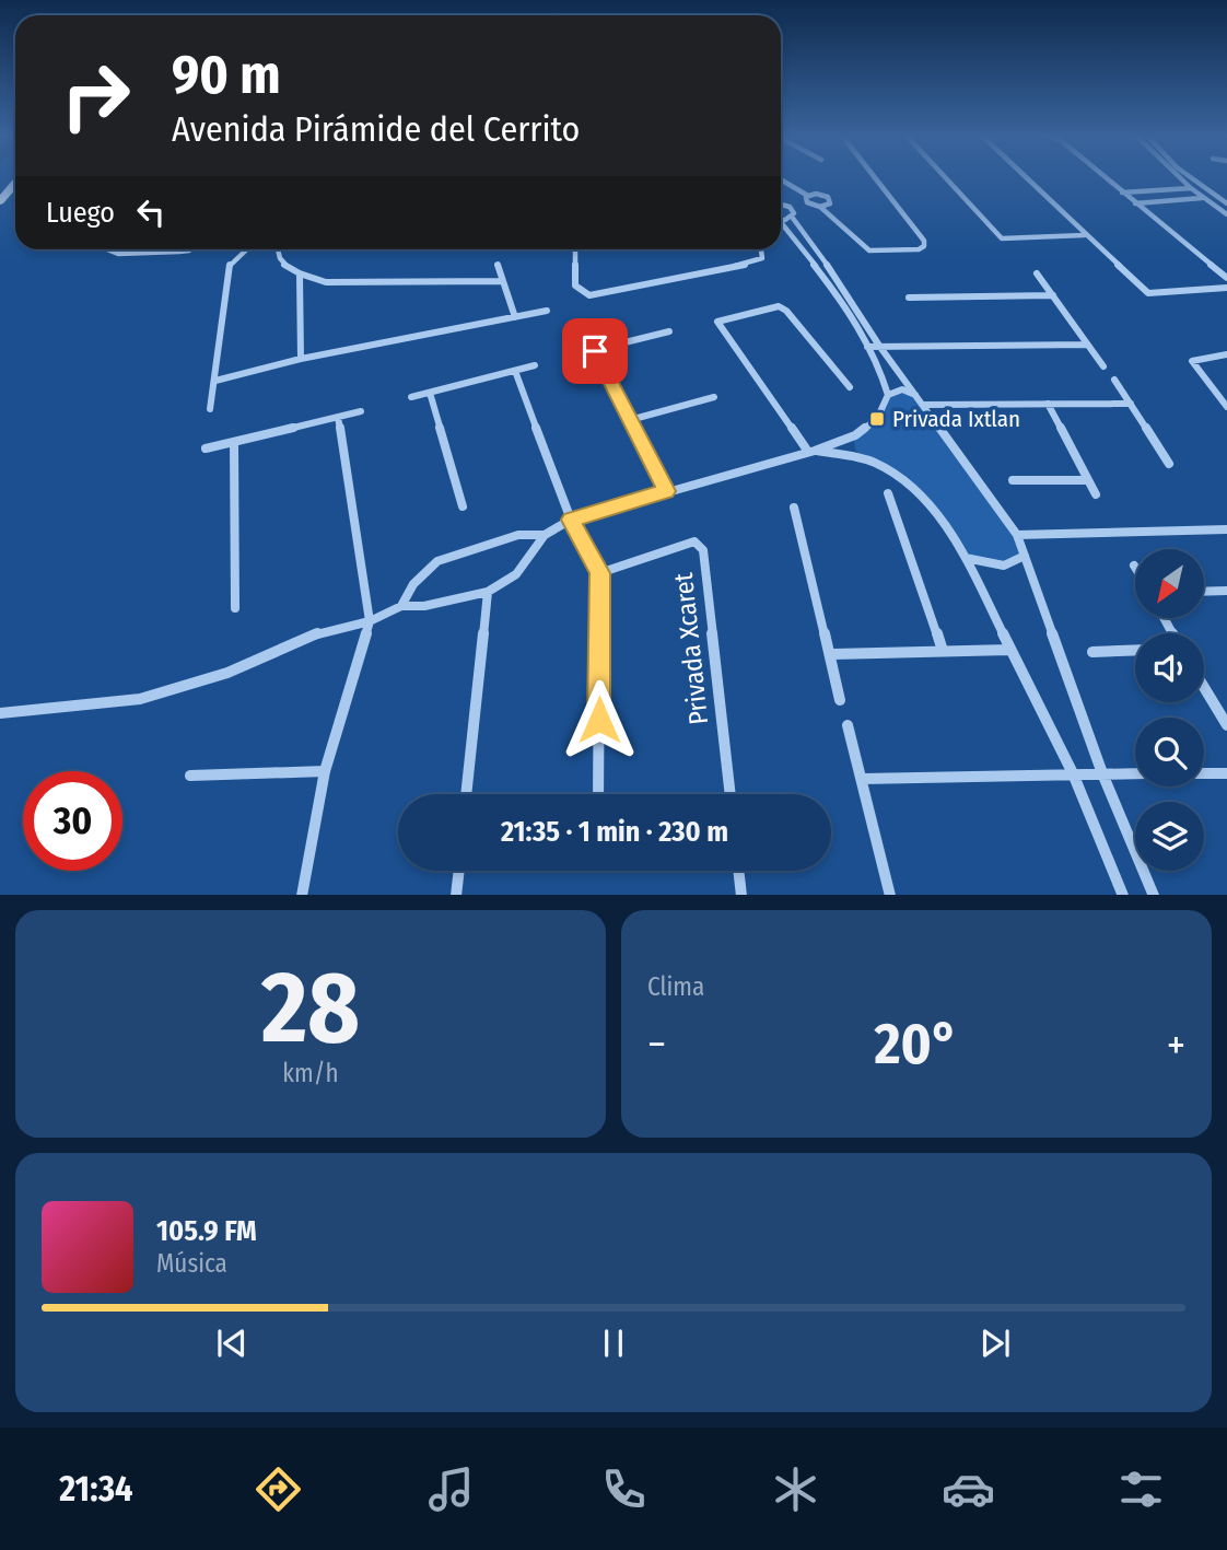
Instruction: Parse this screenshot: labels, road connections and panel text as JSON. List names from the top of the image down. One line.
{"streets":{"street":["Privada Xcaret"]},"places":{"transit":["Privada Ixtlan"]},"north":"bottom left","page":{"turn":["90 m","Avenida Pirámide del Cerrito"],"then":"Luego","limit":"30","trip":"21:35 · 1 min · 230 m","tile":[["28","km/h"],"Clima"],"heat":["−","20°","+"],"song":["105.9 FM","Música"],"tabs":"21:34"}}
